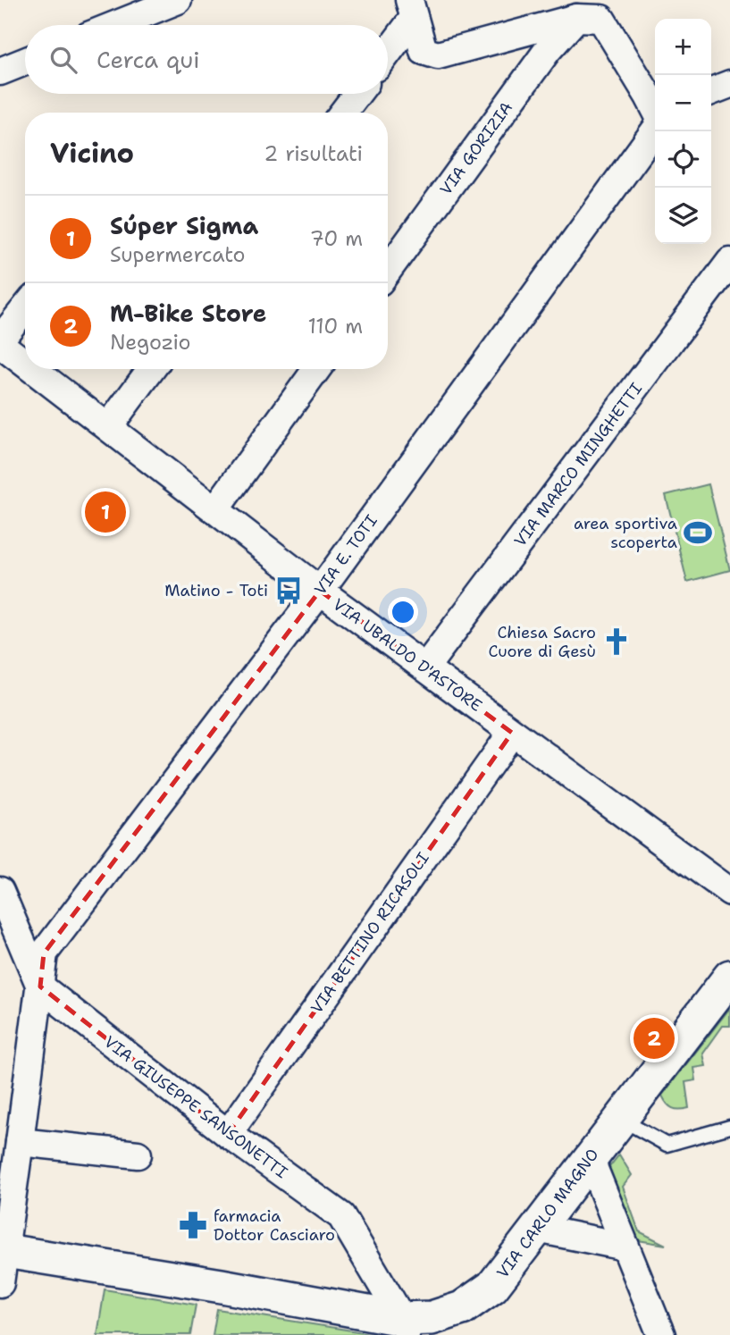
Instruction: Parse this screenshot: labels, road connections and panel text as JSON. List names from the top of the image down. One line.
{"streets":{"street":["VIA GORIZIA","VIA MARCO MINGHETTI","VIA E. TOTI","VIA UBALDO D'ASTORE","VIA BETTINO RICASOLI","VIA GIUSEPPE SANSONETTI","VIA CARLO MAGNO"]},"crossings":[["VIA MARCO MINGHETTI","VIA UBALDO D'ASTORE"],["VIA E. TOTI","VIA UBALDO D'ASTORE"],["VIA E. TOTI","VIA GIUSEPPE SANSONETTI"],["VIA E. TOTI","VIA CARLO MAGNO"],["VIA UBALDO D'ASTORE","VIA BETTINO RICASOLI"],["VIA BETTINO RICASOLI","VIA GIUSEPPE SANSONETTI"],["VIA GIUSEPPE SANSONETTI","VIA CARLO MAGNO"]],"places":{"sports":["area sportiva scoperta"],"bus stop":["Matino - Toti"],"church":["Chiesa Sacro Cuore di Gesù"],"pharmacy":["farmacia Dottor Casciaro"]},"page":{"map_buttons":["+","−"],"search":"Cerca qui","heading":["Vicino","2 risultati"],"list":[{"mark":"1","name":"Súper Sigma","note":"Supermercato","value":"70 m"},{"mark":"2","name":"M-Bike Store","note":"Negozio","value":"110 m"}],"pins":["1","2"]}}
